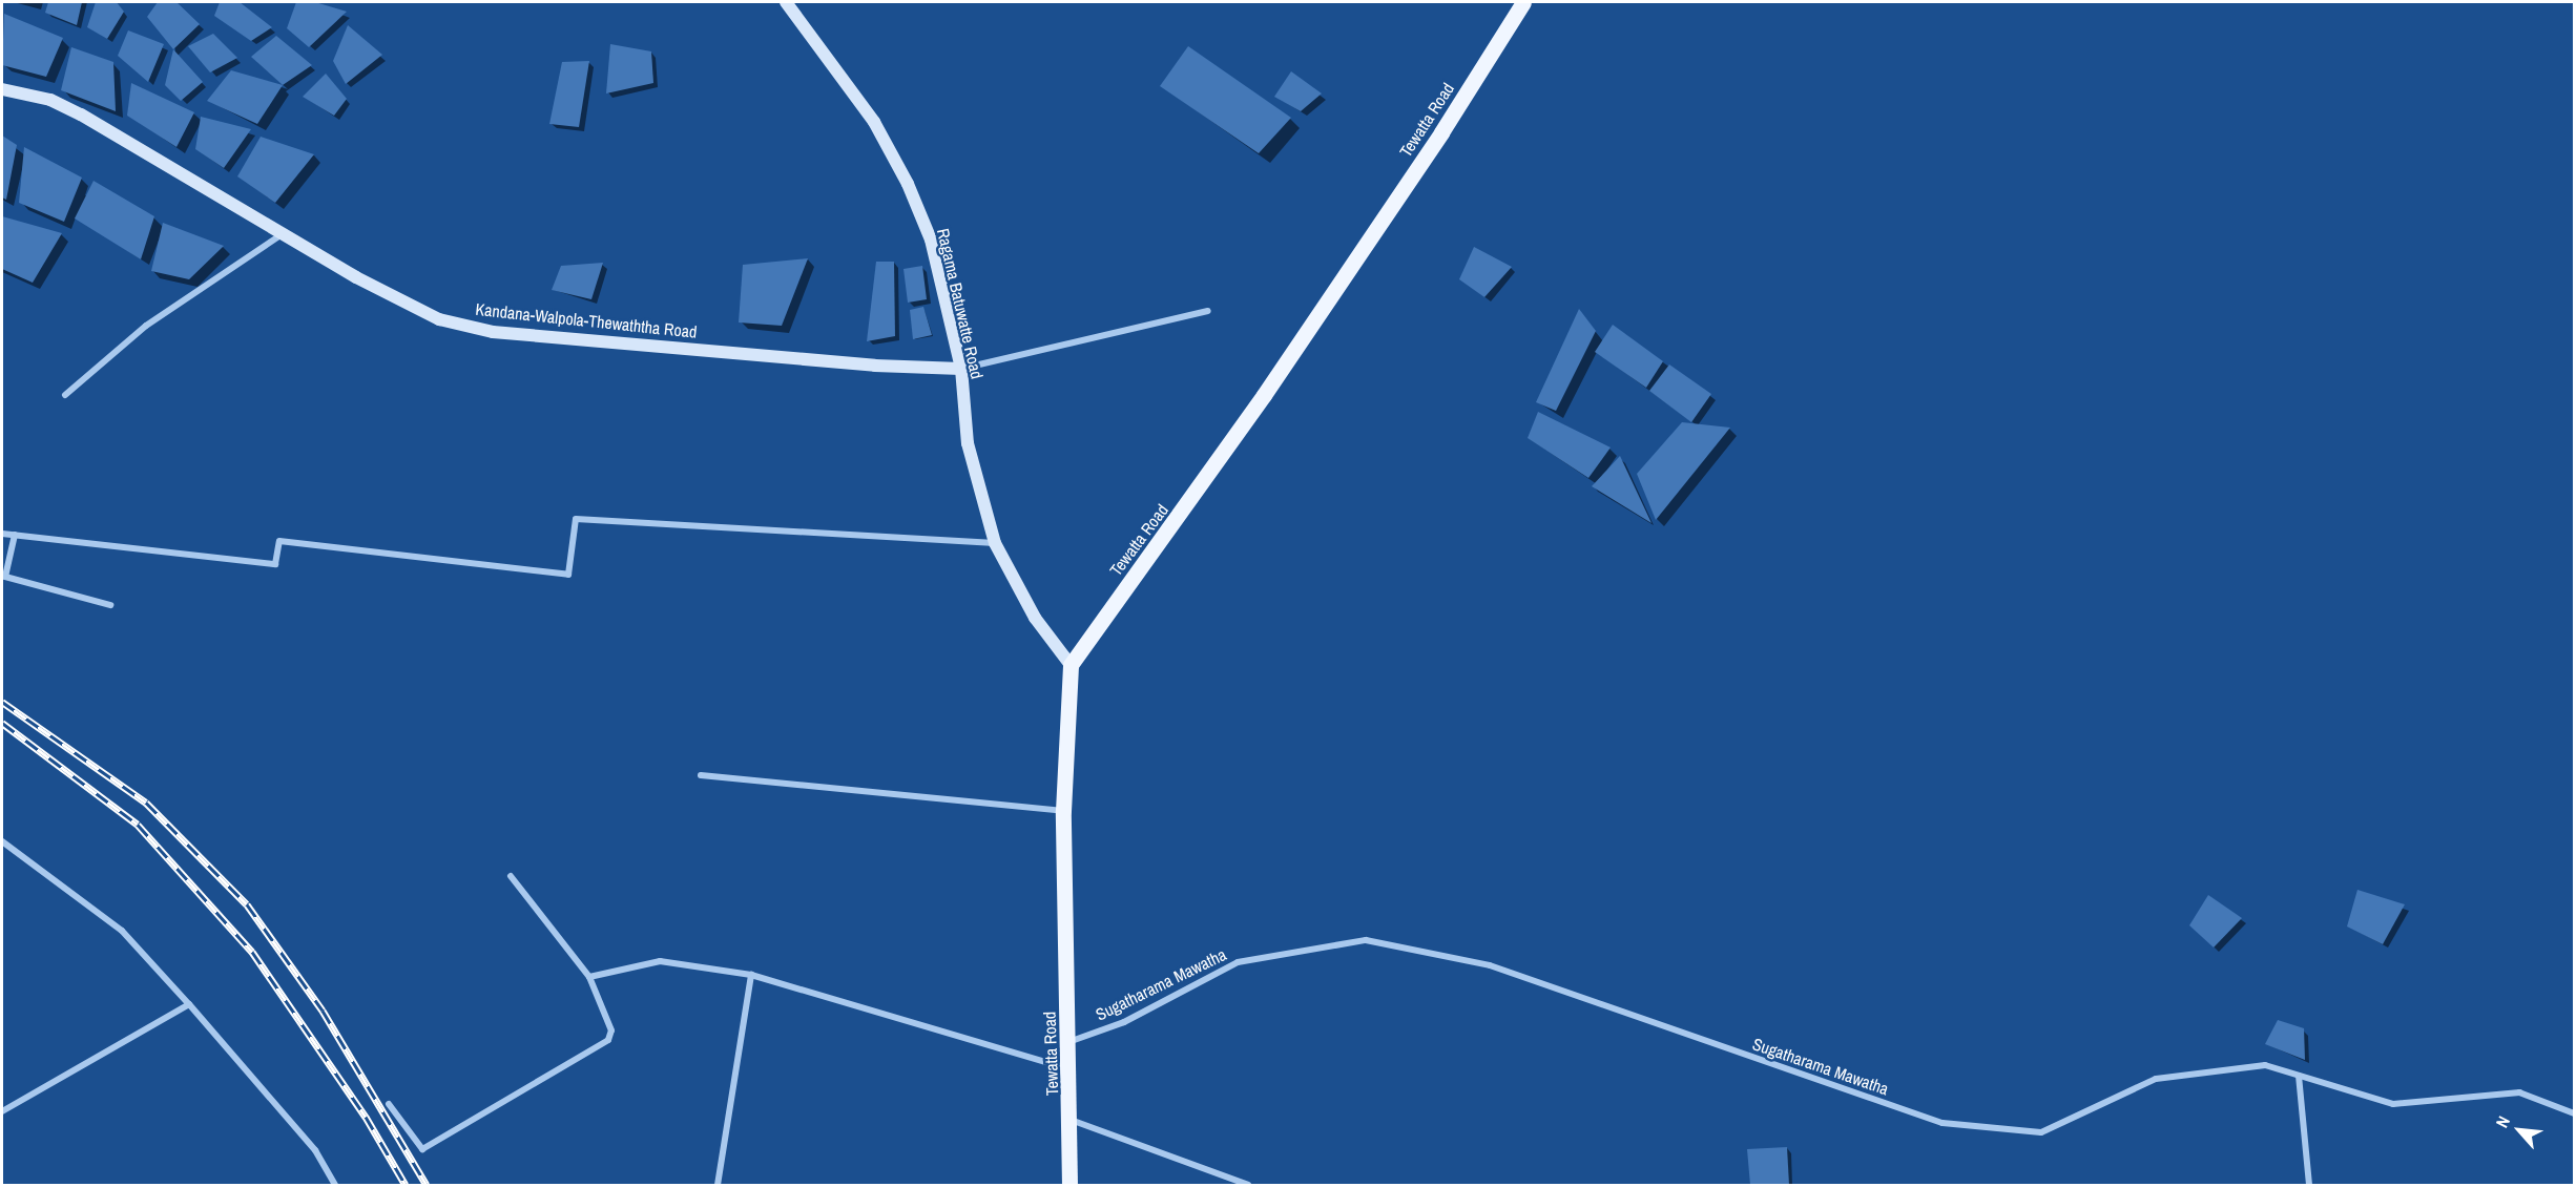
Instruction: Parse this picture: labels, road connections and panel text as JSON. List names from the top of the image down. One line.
{"streets":{"main road":["Tewatta Road"],"street":["Ragama Batuwatte Road","Kandana-Walpola-Thewaththa Road","Sugatharama Mawatha"]},"crossings":[["Tewatta Road","Ragama Batuwatte Road"],["Tewatta Road","Sugatharama Mawatha"],["Ragama Batuwatte Road","Kandana-Walpola-Thewaththa Road"]],"north":"top left"}
